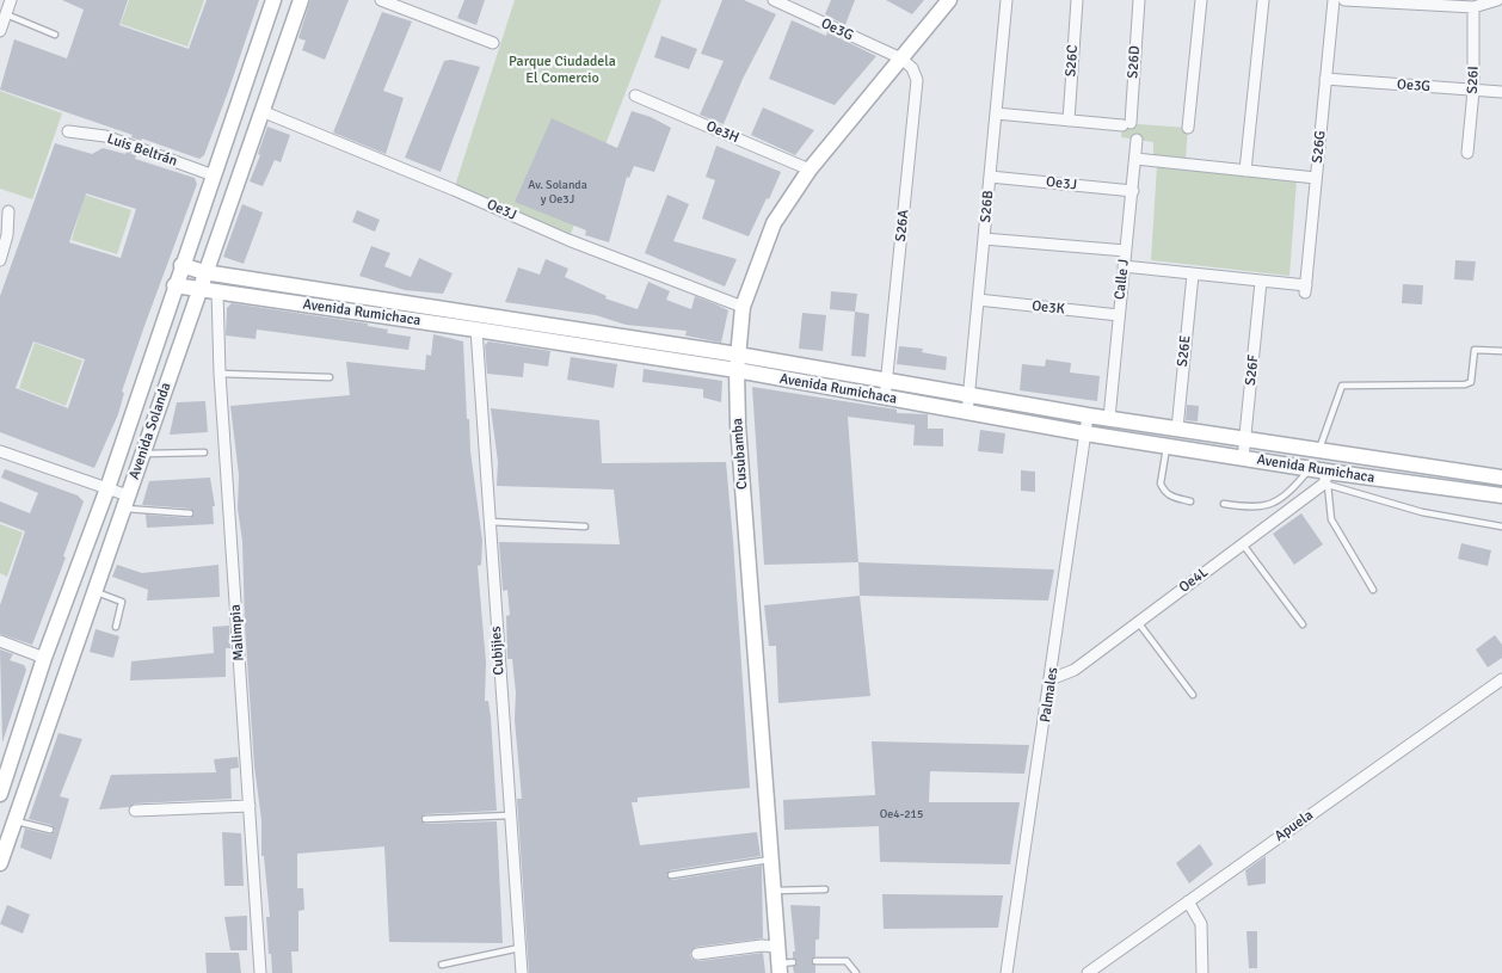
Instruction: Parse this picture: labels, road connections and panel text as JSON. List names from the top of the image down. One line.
{"streets":{"street":["Oe3G","S26C","S26D","S26I","Oe3H","S26G","Luis Beltrán","Oe3J","S26B","S26A","Calle J","Oe3K","Avenida Rumichaca","S26E","S26F","Avenida Solanda","Cusubamba","Oe4L","Malimpia","Cubijies","Palmales","Apuela"]},"crossings":[["Oe3G","S26I"],["Oe3G","S26G"],["Oe3G","S26A"],["Oe3G","Cusubamba"],["S26C","S26D"],["Oe3H","Cusubamba"],["S26G","S26F"],["Luis Beltrán","Avenida Solanda"],["Oe3J","S26B"],["Oe3J","Calle J"],["Oe3J","Avenida Solanda"],["Oe3J","Cusubamba"],["S26B","Oe3K"],["S26B","Avenida Rumichaca"],["S26A","Avenida Rumichaca"],["S26A","Cusubamba"],["Calle J","Oe3K"],["Calle J","Avenida Rumichaca"],["Avenida Rumichaca","S26E"],["Avenida Rumichaca","S26F"],["Avenida Rumichaca","Avenida Solanda"],["Avenida Rumichaca","Cusubamba"],["Avenida Rumichaca","Oe4L"],["Avenida Rumichaca","Malimpia"],["Avenida Rumichaca","Cubijies"],["Avenida Rumichaca","Palmales"],["Oe4L","Palmales"]],"parks":["Parque Ciudadela El Comercio"],"house_numbers":["Av. Solanda y Oe3J","Oe4-215"]}
